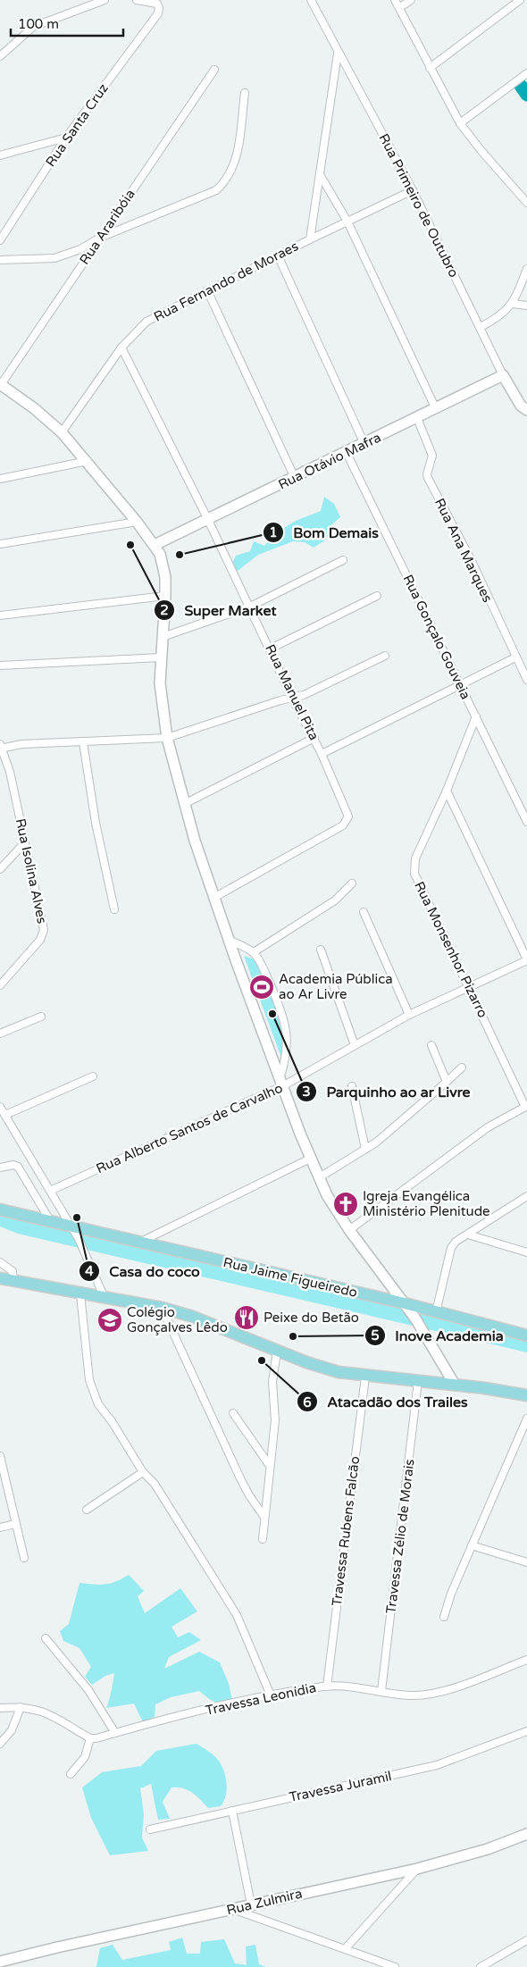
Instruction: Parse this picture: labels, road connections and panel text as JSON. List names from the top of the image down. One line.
{"streets":{"main road":["Rua Primeiro de Outubro","Rua Otávio Mafra","Rua Jaime Figueiredo","Rua Zulmira"],"street":["Rua Santa Cruz","Rua Araribóia","Rua Fernando de Moraes","Rua Ana Marques","Rua Gonçalo Gouveia","Rua Manuel Pita","Rua Isolina Alves","Rua Monsenhor Pizarro","Rua Alberto Santos de Carvalho","Travessa Rubens Falcão","Travessa Zélio de Morais","Travessa Leonídia","Travessa Juramil"]},"crossings":[["Rua Primeiro de Outubro","Rua Fernando de Moraes"],["Rua Primeiro de Outubro","Rua Otávio Mafra"],["Rua Fernando de Moraes","Rua Manuel Pita"],["Rua Otávio Mafra","Rua Ana Marques"],["Rua Otávio Mafra","Rua Gonçalo Gouveia"],["Rua Otávio Mafra","Rua Manuel Pita"],["Rua Gonçalo Gouveia","Rua Monsenhor Pizarro"],["Rua Monsenhor Pizarro","Rua Alberto Santos de Carvalho"],["Travessa Rubens Falcão","Travessa Leonídia"],["Travessa Zélio de Morais","Travessa Leonídia"]],"places":{"other":["Super Market","Bom Demais","Parquinho ao ar Livre","Casa do coco","Inove Academia","Atacadão dos Trailes"],"sports":["Academia Pública ao Ar Livre"],"church":["Igreja Evangélica Ministério Plenitude"],"restaurant":["Peixe do Betão"],"school or university":["Colégio Gonçalves Lêdo"]},"scale_bar":"100 m"}
